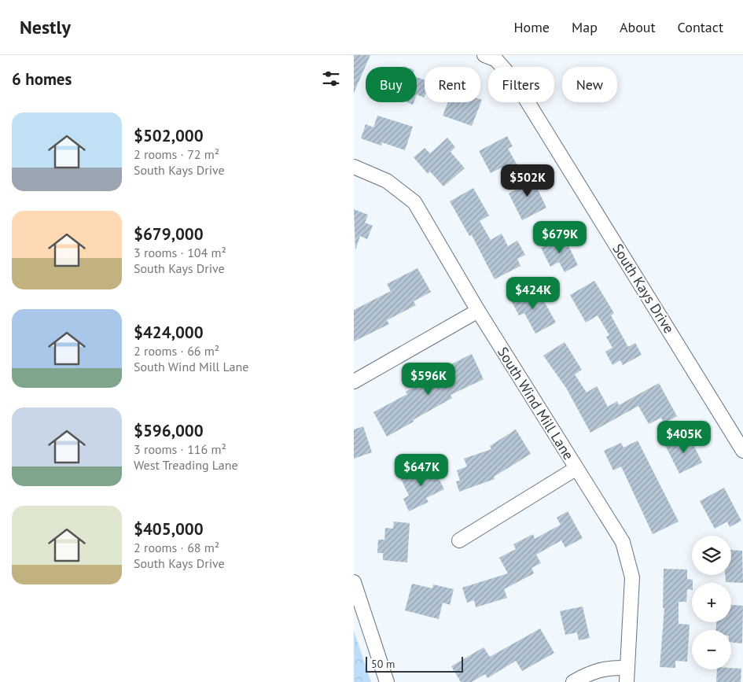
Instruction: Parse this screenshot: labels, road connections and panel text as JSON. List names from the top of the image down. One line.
{"streets":{"street":["South Kays Drive","South Wind Mill Lane"]},"scale_bar":"50 m","page":{"header":"Nestly","nav":["Home","Map","About","Contact"],"heading":"6 homes","chip":["Buy","Rent","Filters","New"],"list":[{"name":"$502,000","note":"2 rooms · 72 m² · South Kays Drive"},{"name":"$679,000","note":"3 rooms · 104 m² · South Kays Drive"},{"name":"$424,000","note":"2 rooms · 66 m² · South Wind Mill Lane"},{"name":"$596,000","note":"3 rooms · 116 m² · West Treading Lane"},{"name":"$405,000","note":"2 rooms · 68 m² · South Kays Drive"}],"price":["$502K","$679K","$424K","$596K","$405K","$647K"],"map_buttons":["+","−"],"scale":"50 m"}}
